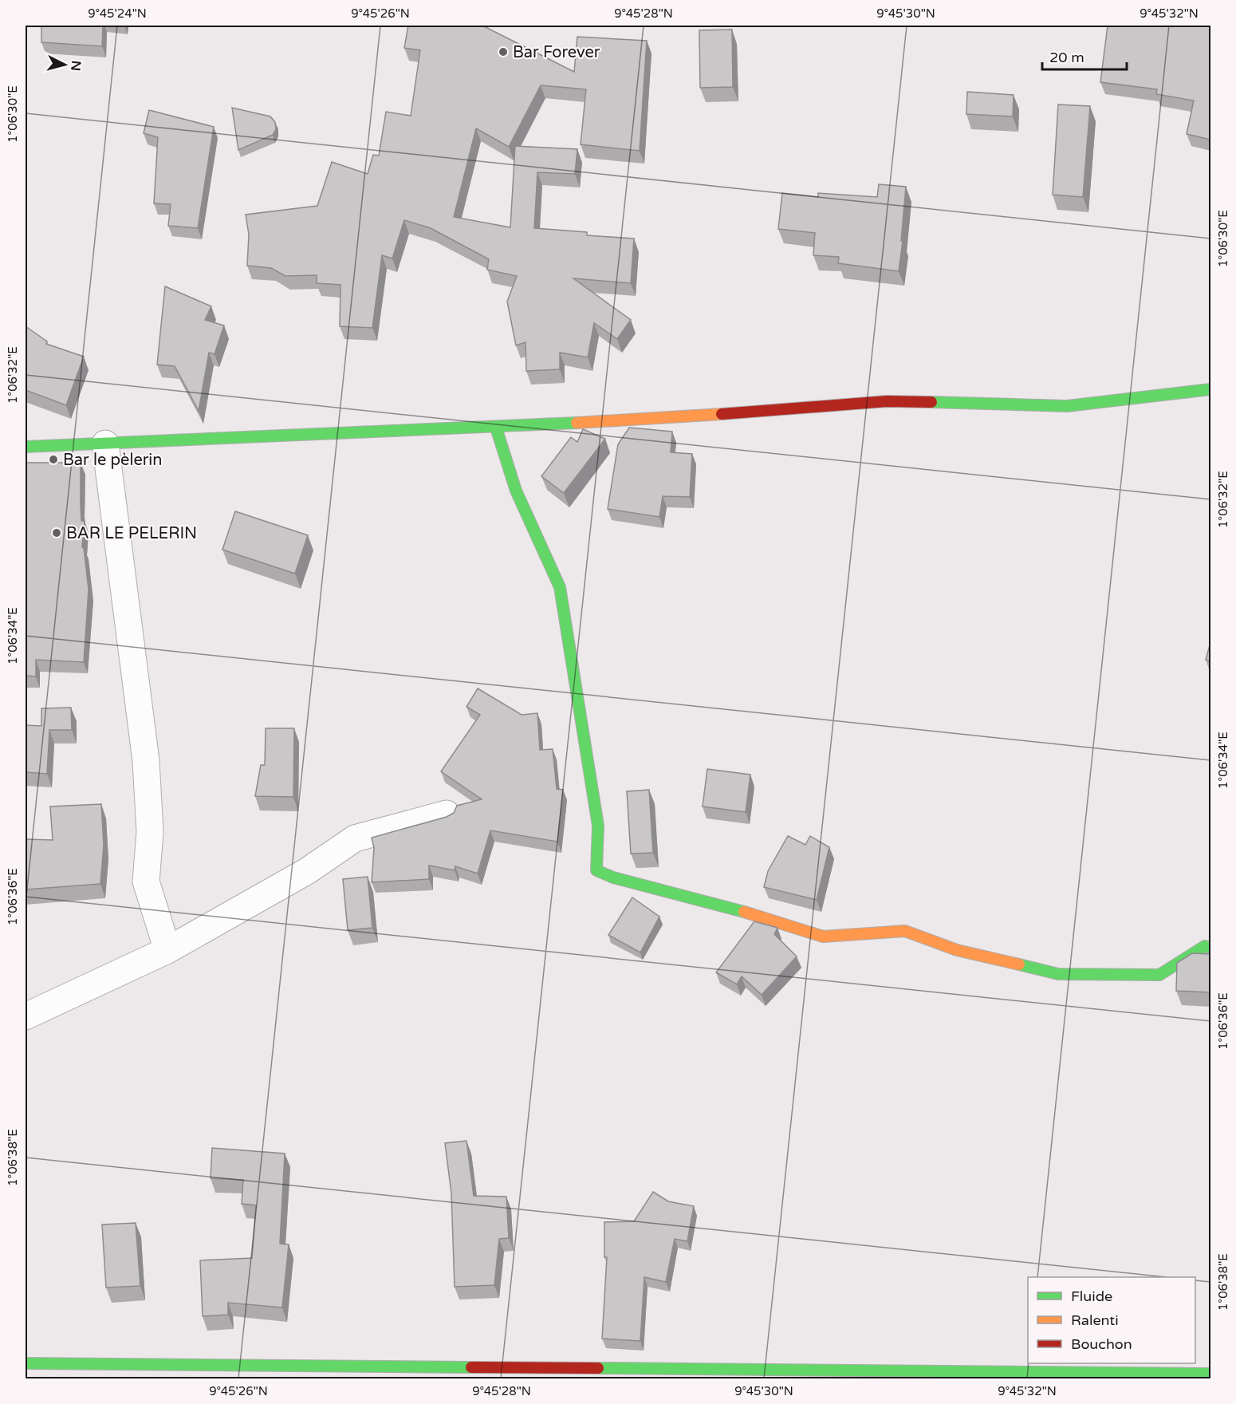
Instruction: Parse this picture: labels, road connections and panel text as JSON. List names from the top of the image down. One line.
{"places":["Bar Forever","Bar le pèlerin","BAR LE PELERIN"],"legend":["Fluide","Ralenti","Bouchon"],"scale_bar":"20 m","north":"right","coordinates":["9°45'24\"N","9°45'26\"N","9°45'28\"N","9°45'30\"N","9°45'32\"N","1°06'30\"E","1°06'32\"E","1°06'34\"E","1°06'36\"E","1°06'38\"E"]}
